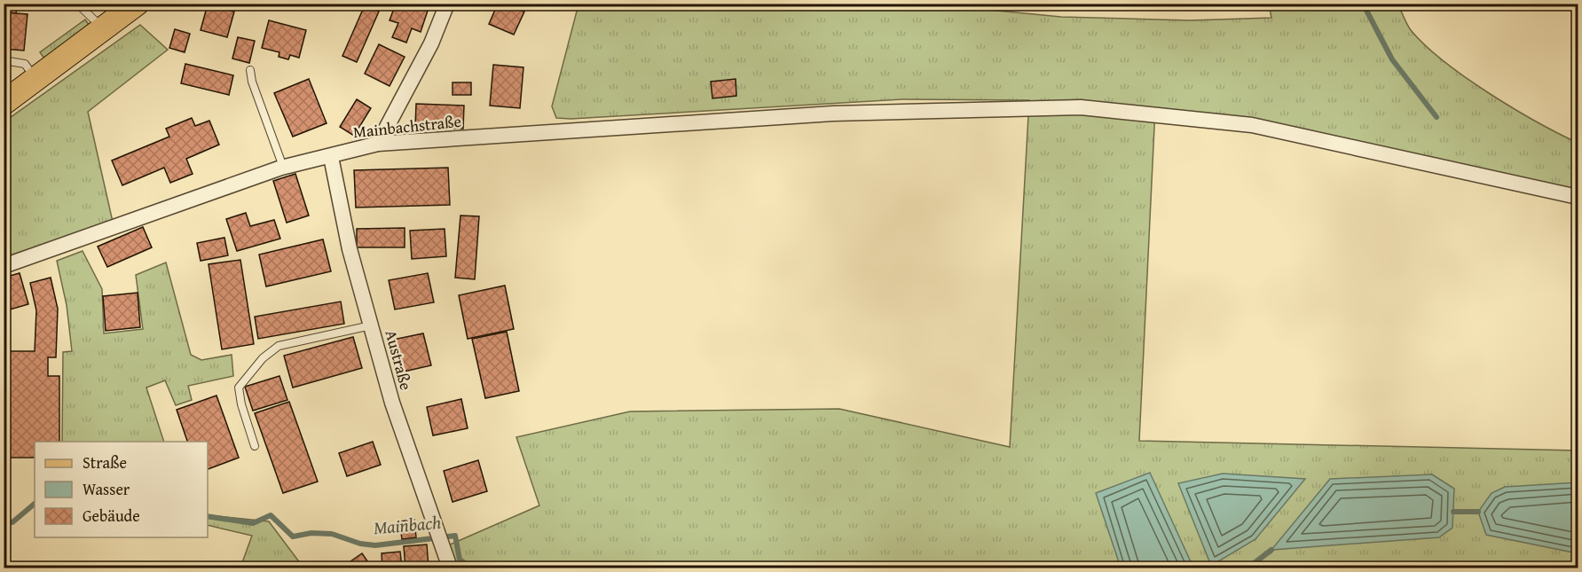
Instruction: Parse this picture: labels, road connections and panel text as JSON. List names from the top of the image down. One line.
{"streets":{"street":["Mainbachstraße","Austraße"]},"crossings":[["Mainbachstraße","Austraße"]],"water":["Mainbach"],"legend":["Straße","Wasser","Gebäude"]}
